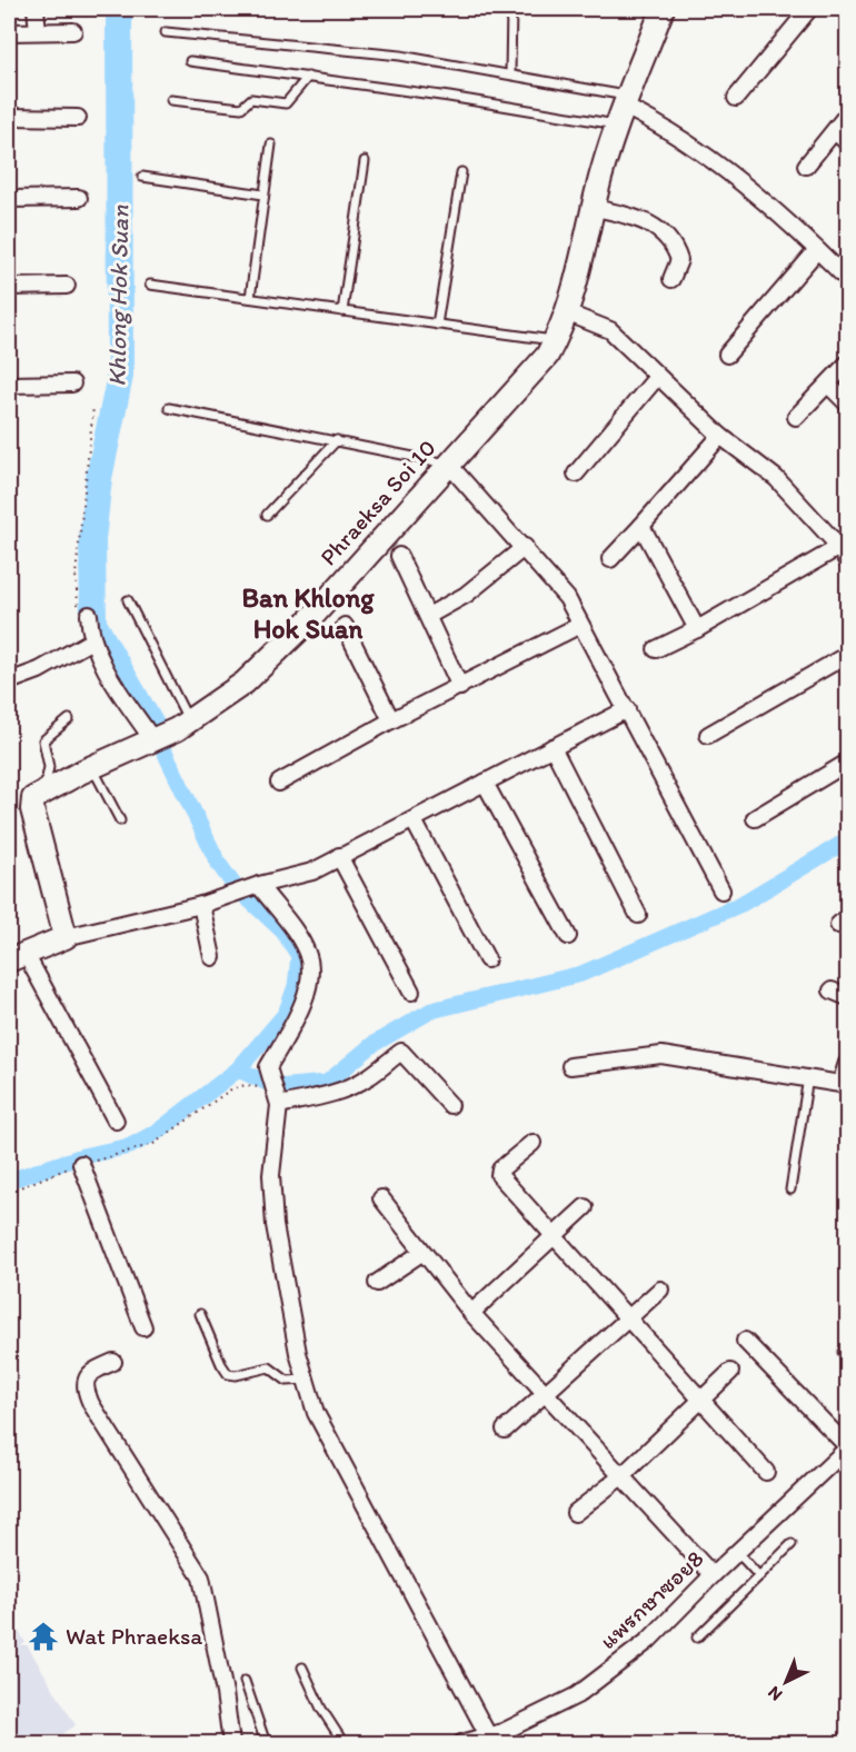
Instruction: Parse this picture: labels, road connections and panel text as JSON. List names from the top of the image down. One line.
{"streets":{"street":["Phraeksa Soi 10","แพรกษาซอย8"]},"districts":["Ban Khlong Hok Suan"],"water":["Khlong Hok Suan"],"places":{"temple":["Wat Phraeksa"]},"north":"bottom left"}
